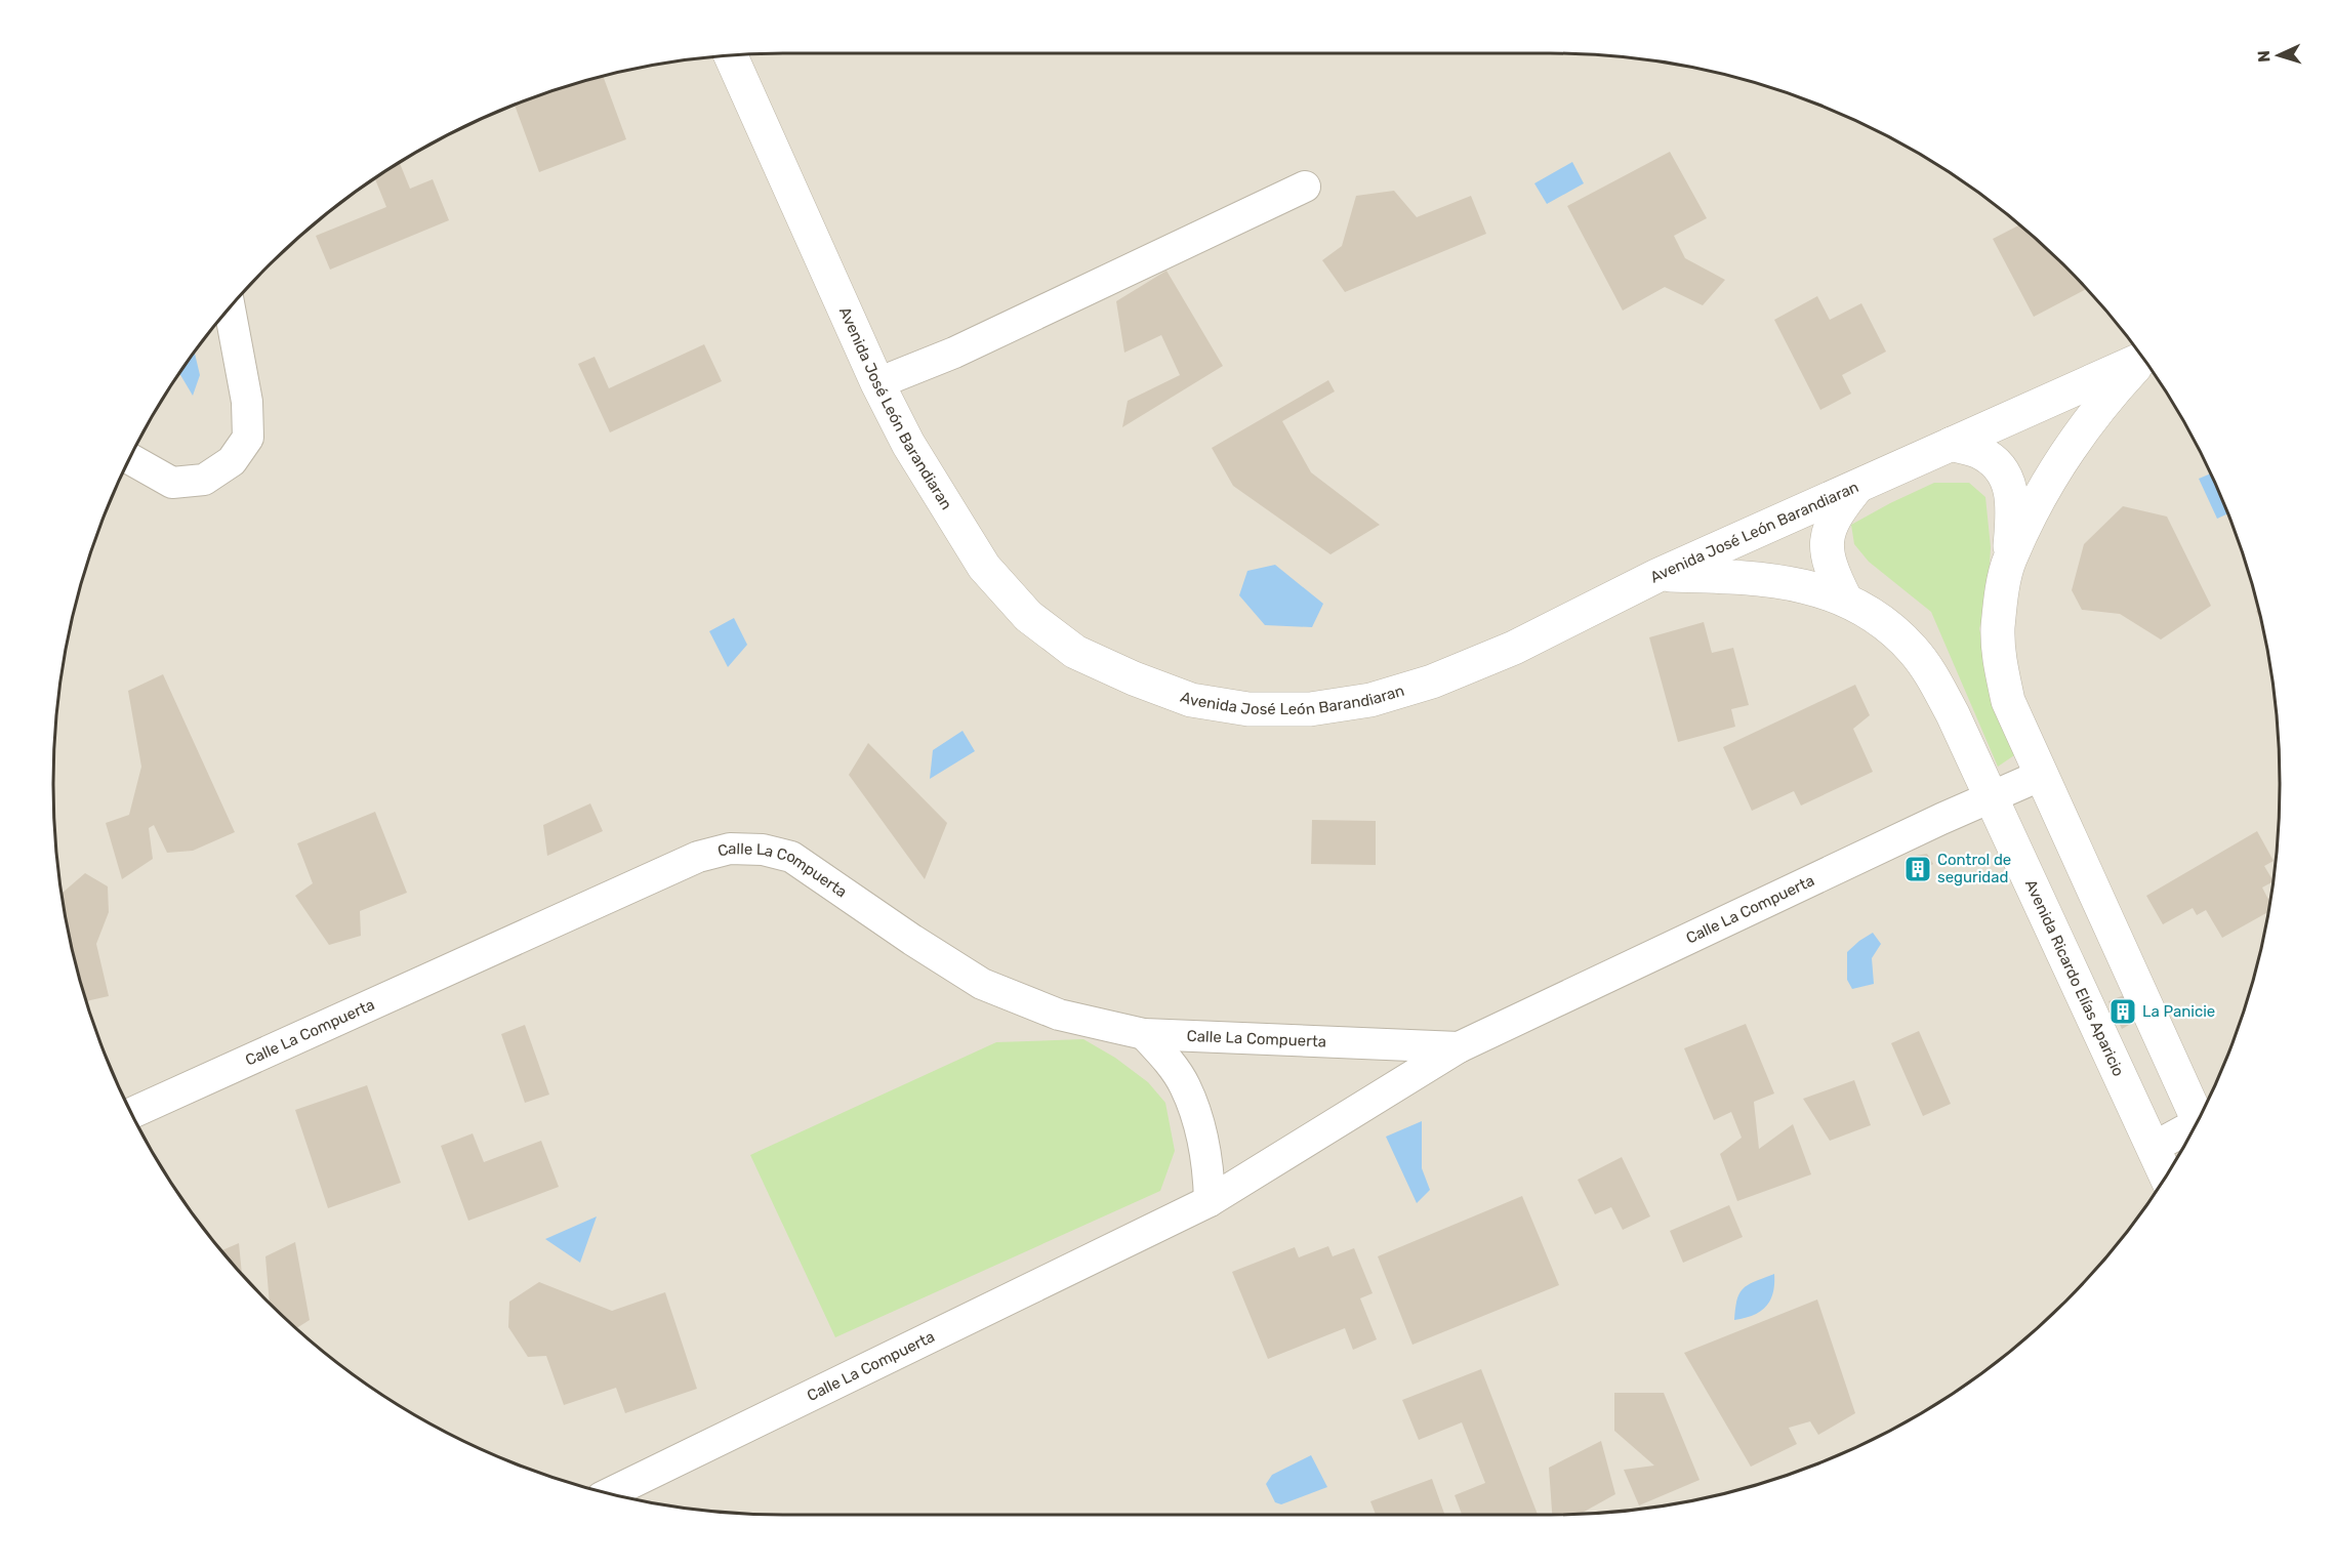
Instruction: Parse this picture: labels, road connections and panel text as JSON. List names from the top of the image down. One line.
{"streets":{"street":["Avenida José León Barandiaran","Calle La Compuerta","Avenida Ricardo Elías Aparicio"]},"crossings":[["Avenida José León Barandiaran","Avenida Ricardo Elías Aparicio"],["Calle La Compuerta","Avenida Ricardo Elías Aparicio"]],"places":{"building":["Control de seguridad","La Panicie"]},"north":"left"}
